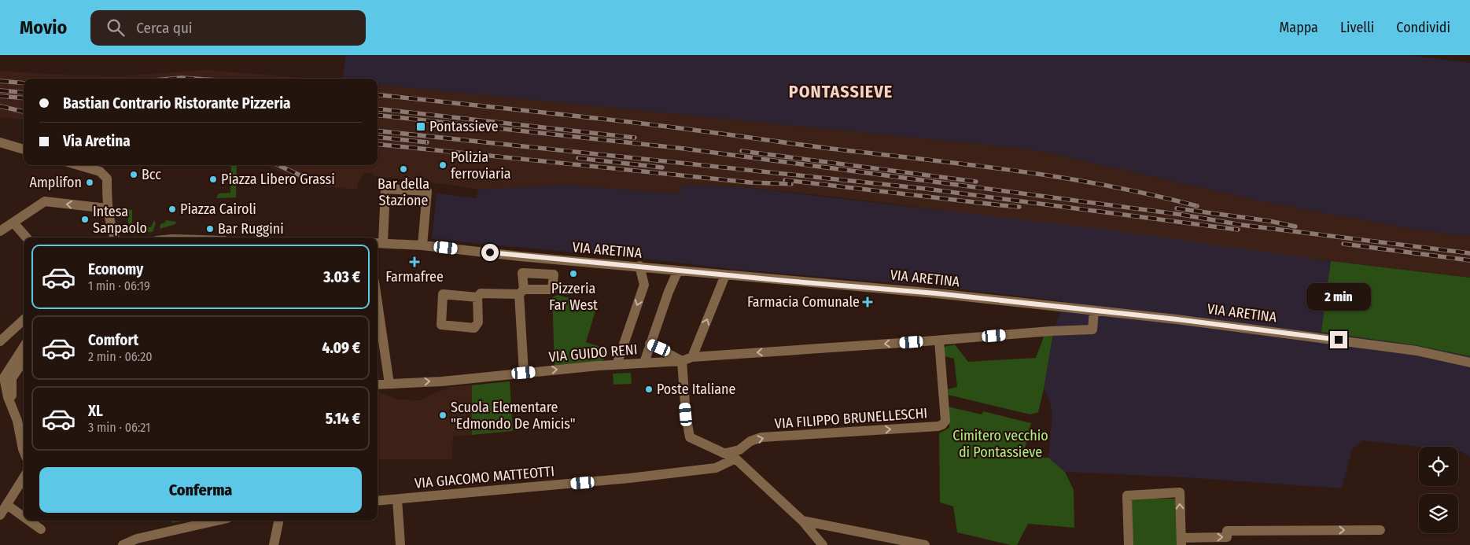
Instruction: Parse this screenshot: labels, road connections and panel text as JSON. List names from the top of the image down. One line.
{"streets":{"street":["VIA ARETINA","VIA GUIDO RENI","VIA FILIPPO BRUNELLESCHI","VIA GIACOMO MATTEOTTI"]},"crossings":[["VIA ARETINA","VIA GUIDO RENI"],["VIA GUIDO RENI","VIA FILIPPO BRUNELLESCHI"]],"districts":["PONTASSIEVE"],"parks":["Cimitero vecchio di Pontassieve"],"places":{"transit":["Pontassieve"],"other":["Polizia ferroviaria","Bar della Stazione","Bcc","Piazza Libero Grassi","Amplifon","Piazza Cairoli","Intesa Sanpaolo","Bar Ruggini","Pizzeria Far West","Poste Italiane","Scuola Elementare \"Edmondo De Amicis\""],"health":["Farmafree","Farmacia Comunale"]},"page":{"header":"Movio","search":"Cerca qui","nav":["Mappa","Livelli","Condividi"],"banner":["Bastian Contrario Ristorante Pizzeria","Via Aretina"],"list":[{"name":"Economy","note":"1 min · 06:19","value":"3.03 €"},{"name":"Comfort","note":"2 min · 06:20","value":"4.09 €"},{"name":"XL","note":"3 min · 06:21","value":"5.14 €"}],"bubble":"2 min","buttons":"Conferma"}}
